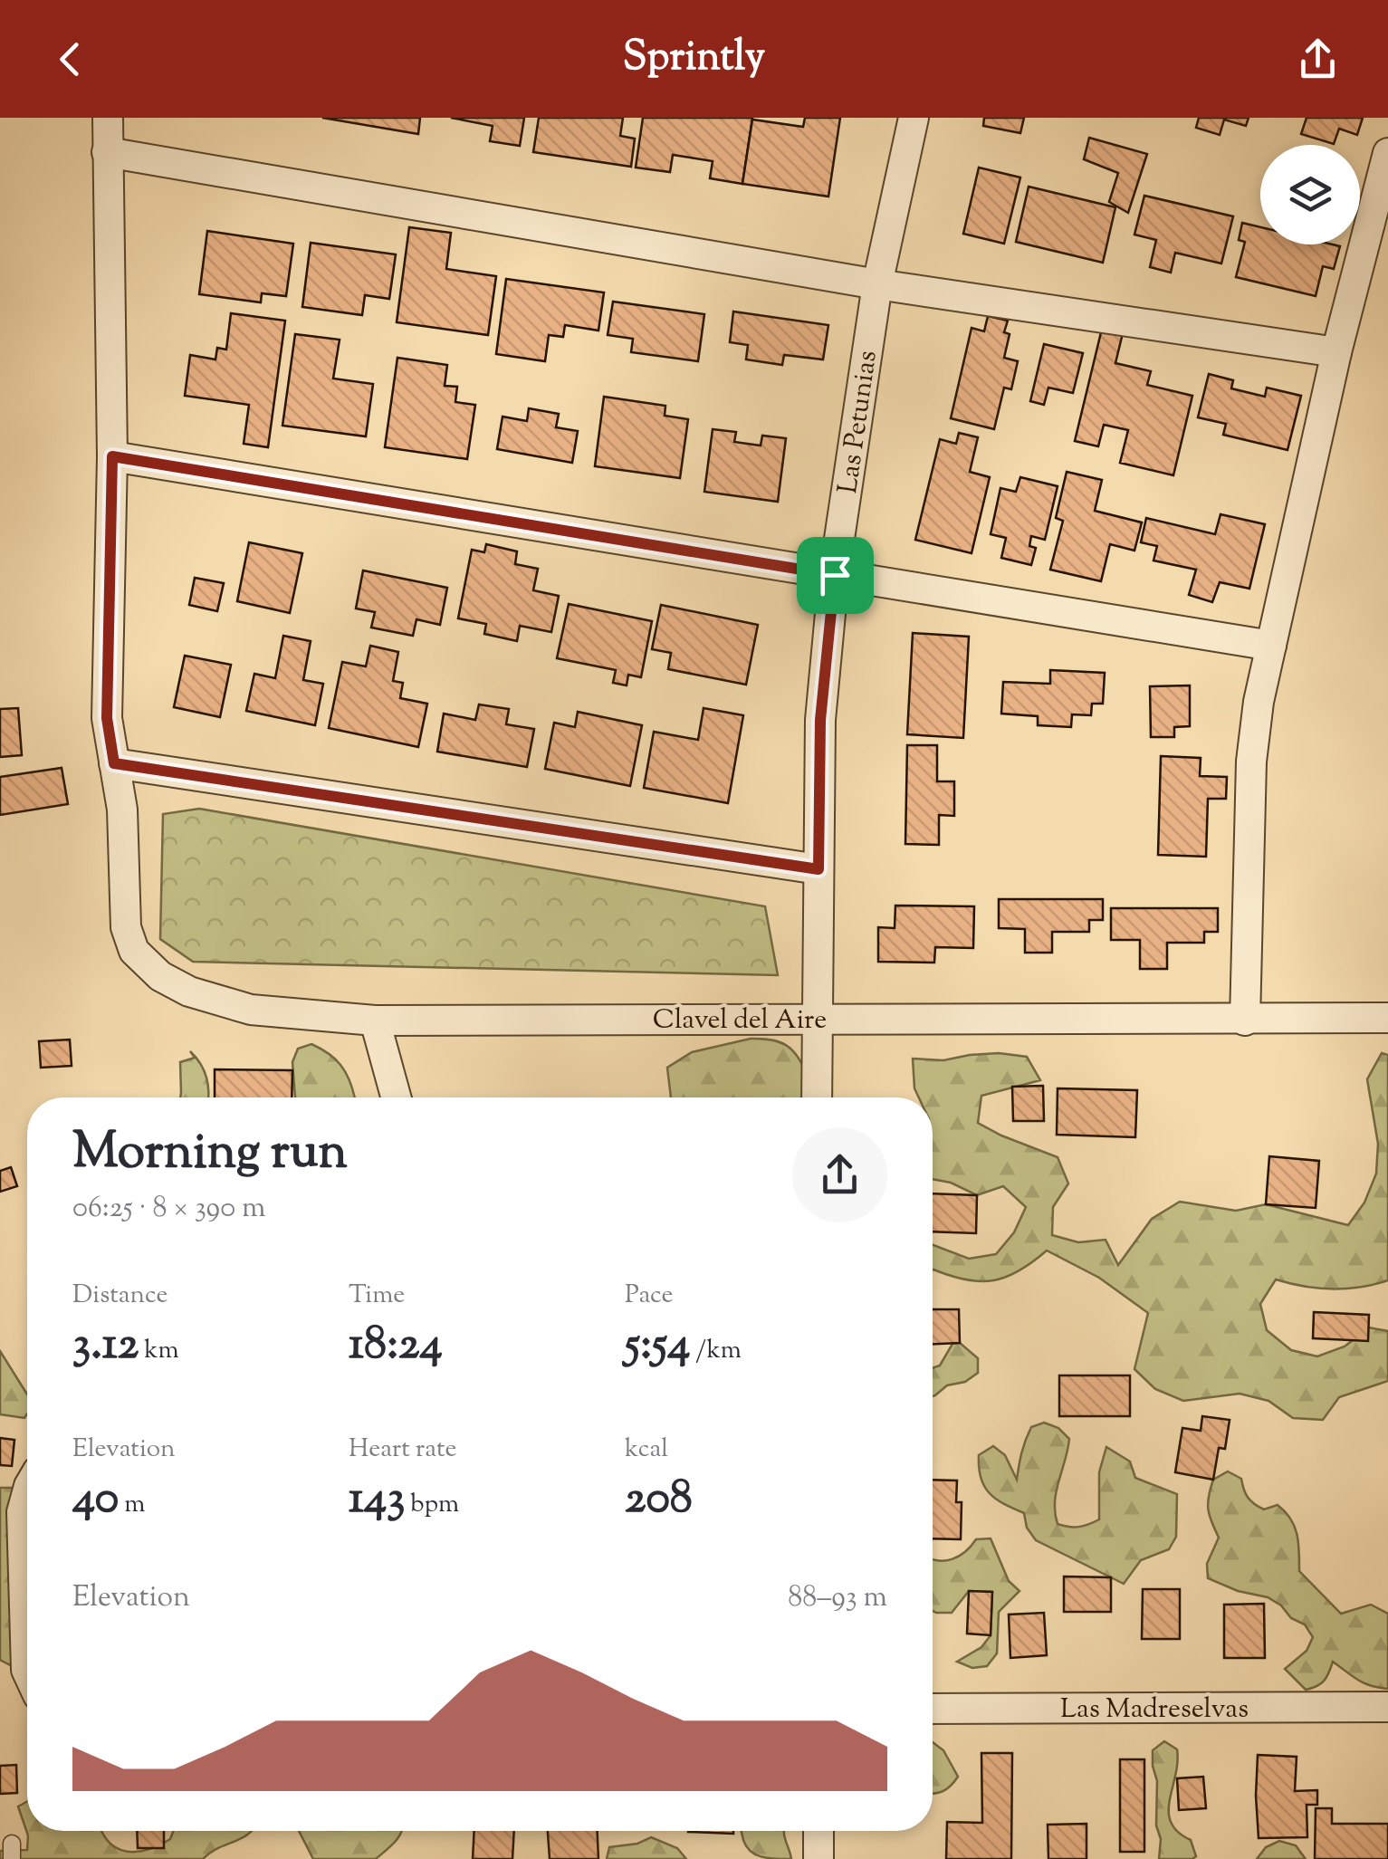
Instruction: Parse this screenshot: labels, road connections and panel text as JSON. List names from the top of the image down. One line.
{"streets":{"street":["Las Petunias","Clavel del Aire","Las Madreselvas"]},"crossings":[["Las Petunias","Clavel del Aire"]],"page":{"header":"Sprintly","heading":["Morning run","06:25 · 8 × 390 m"],"stats":[["Distance","3.12 km"],["Time","18:24"],["Pace","5:54 /km"],["Elevation","40 m"],["Heart rate","143 bpm"],["kcal","208"]],"chart":["Elevation","88–93 m"]}}
